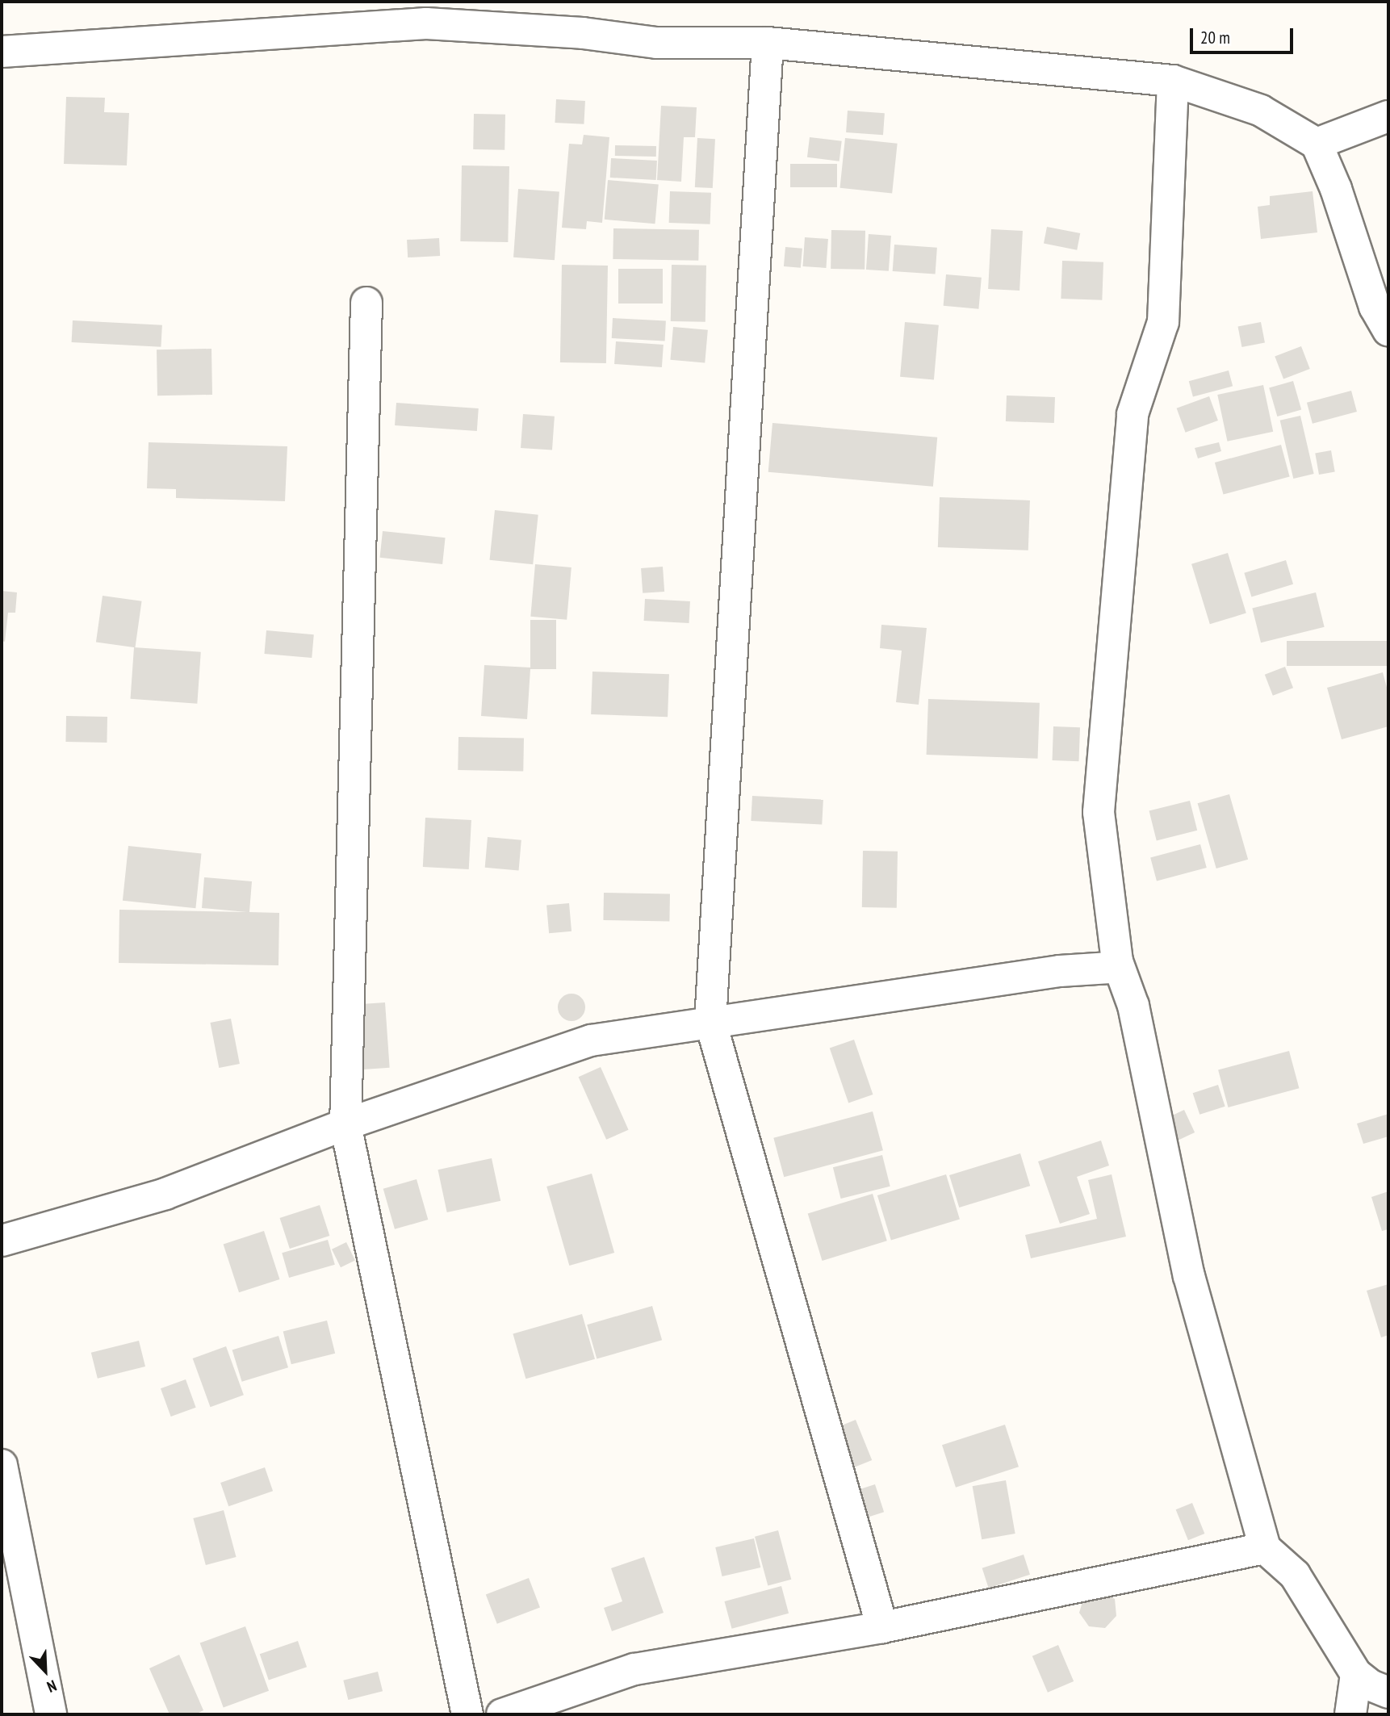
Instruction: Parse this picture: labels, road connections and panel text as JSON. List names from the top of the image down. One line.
{"scale_bar":"20 m","north":"bottom right"}
